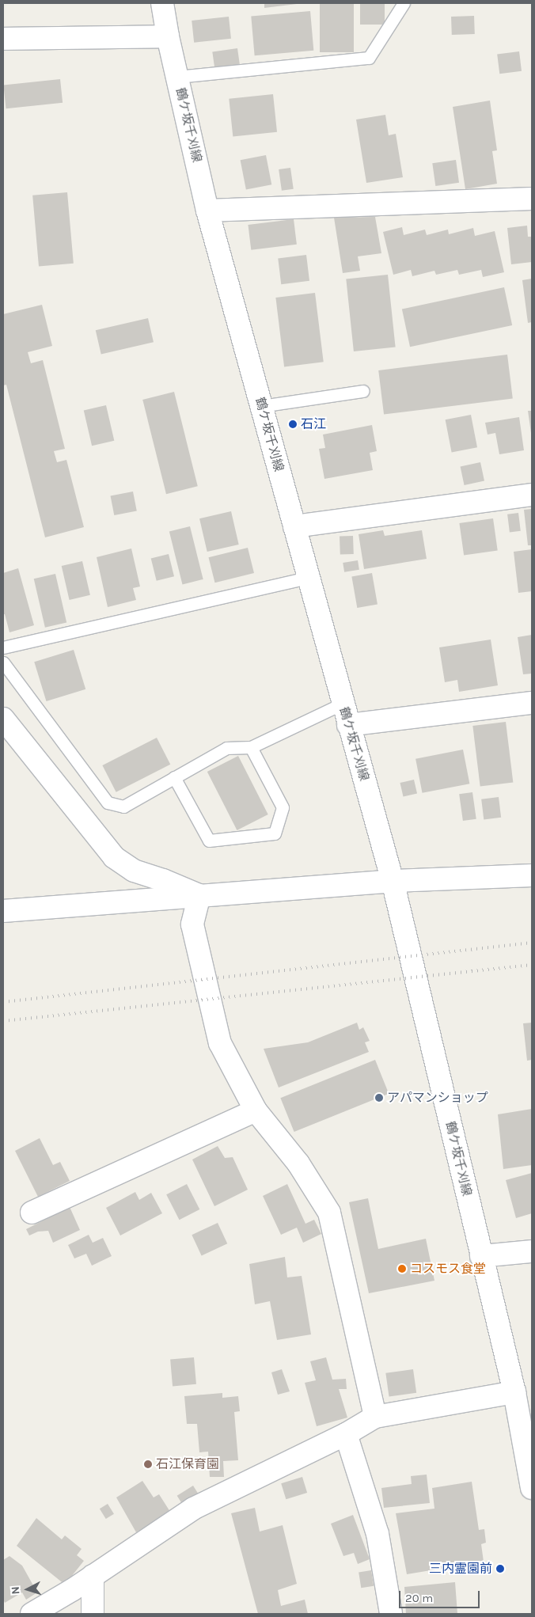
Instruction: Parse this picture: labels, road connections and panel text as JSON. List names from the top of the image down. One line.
{"streets":{"street":["鶴ケ坂千刈線"]},"places":["石江","アパマンショップ","コスモス食堂","石江保育園","三内霊園前"],"scale_bar":"20 m","north":"left"}
